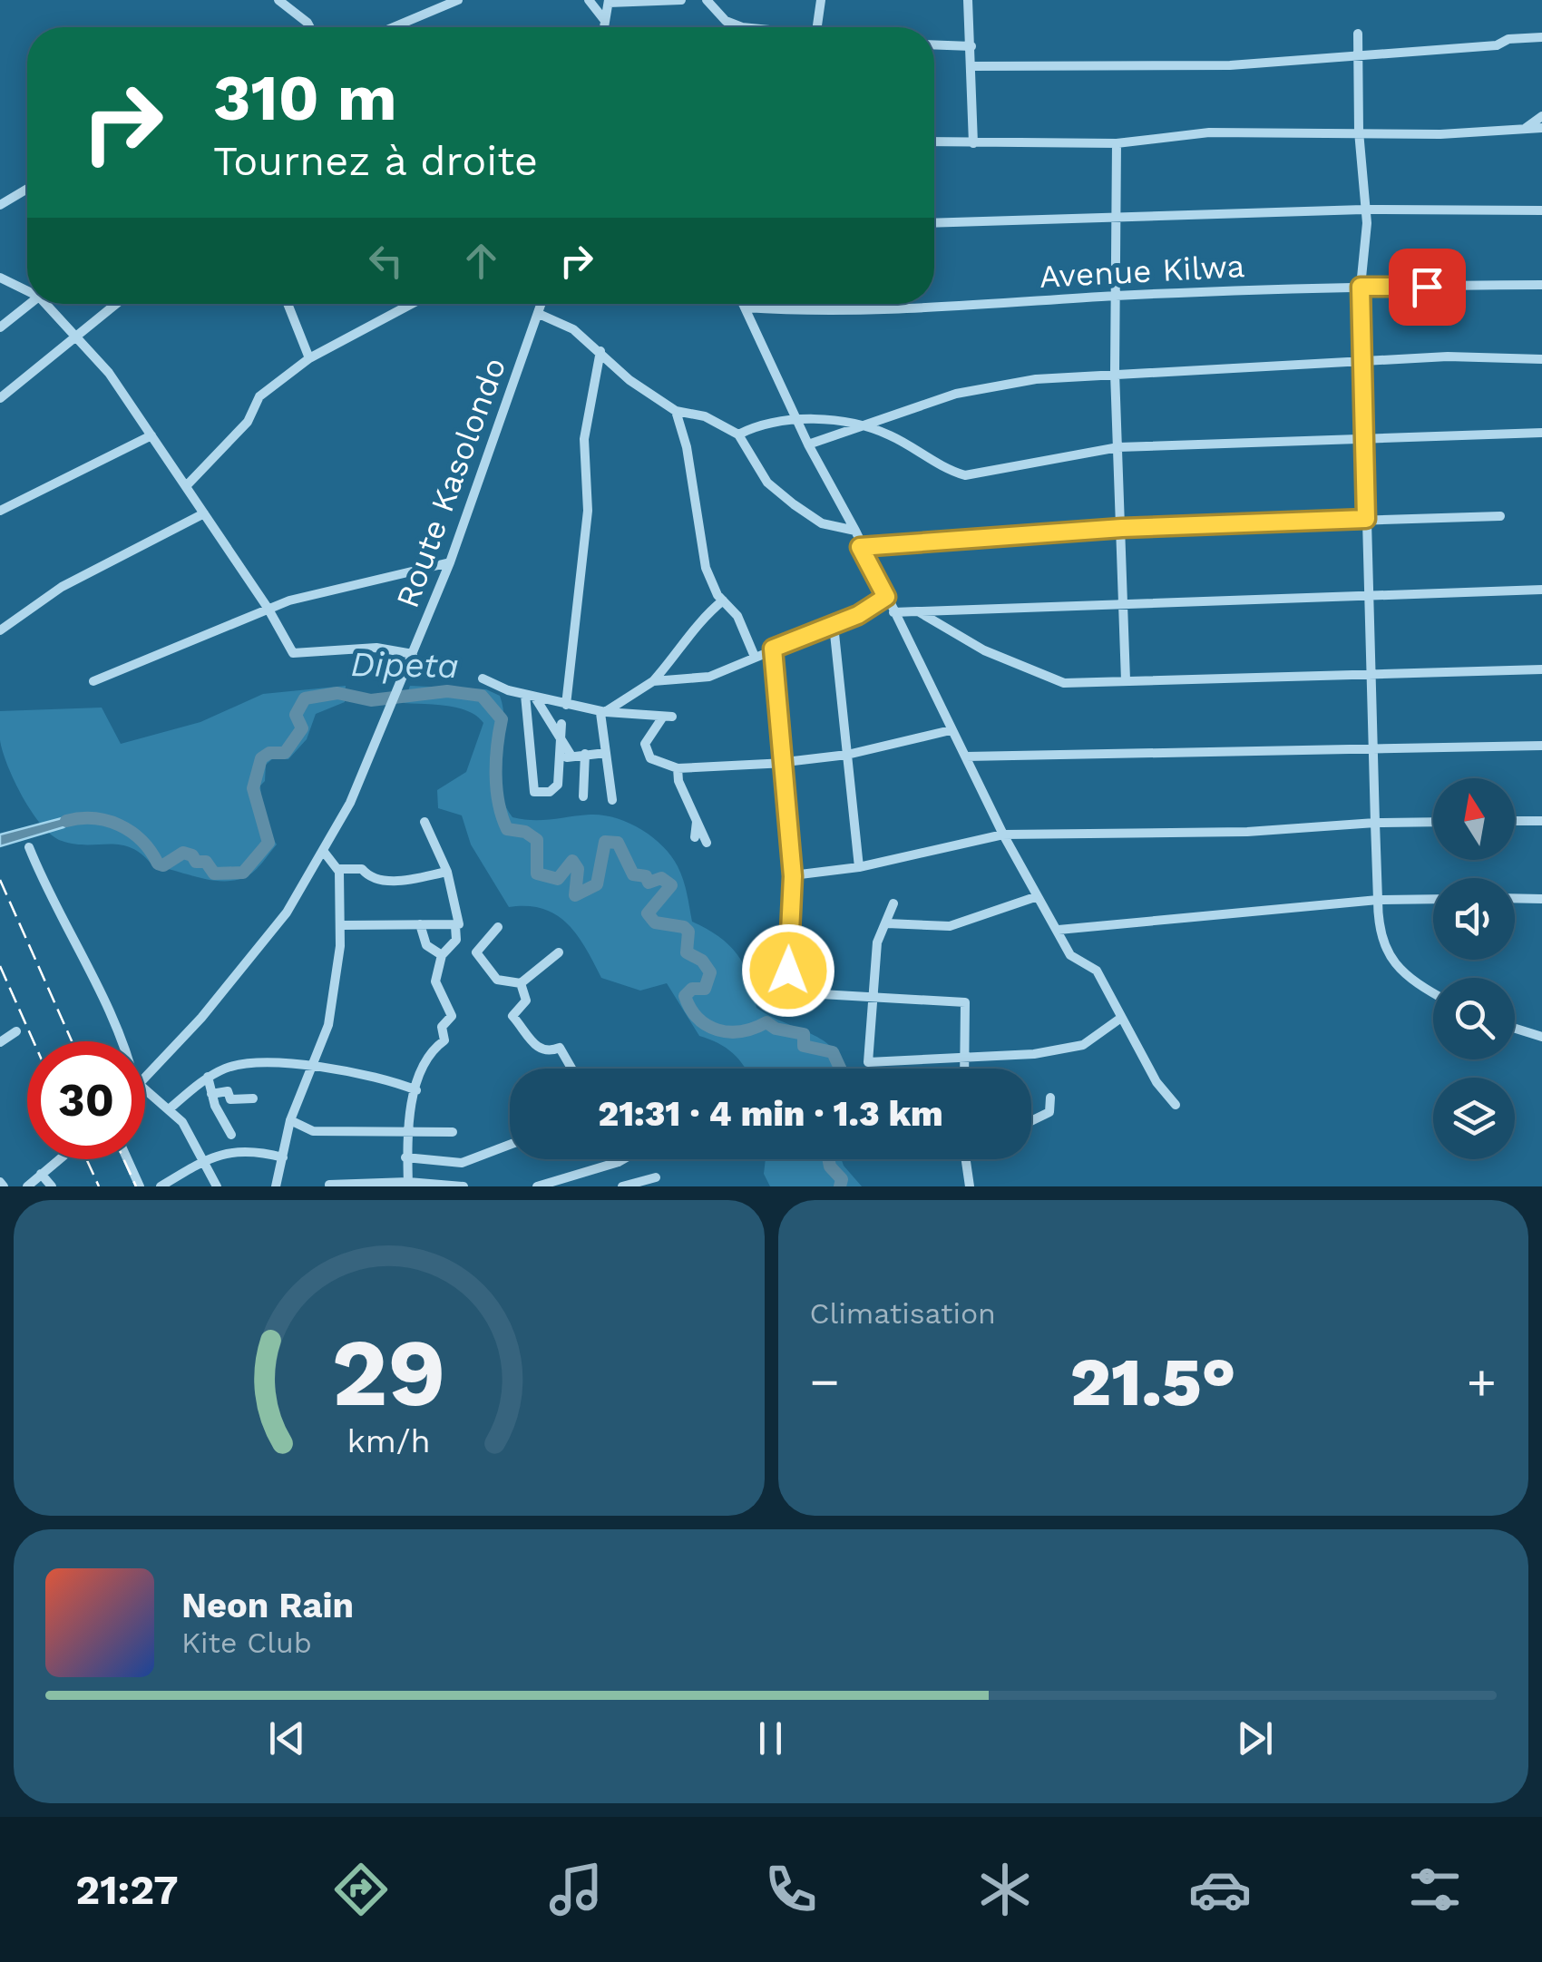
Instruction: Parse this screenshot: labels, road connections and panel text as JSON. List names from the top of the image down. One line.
{"streets":{"street":["Avenue Kilwa","Route Kasolondo"]},"water":["Dipeta"],"north":"top","page":{"turn":["310 m","Tournez à droite"],"limit":"30","trip":"21:31 · 4 min · 1.3 km","tile":"Climatisation","heat":["−","21.5°","+"],"song":["Neon Rain","Kite Club"],"tabs":"21:27","gauge":["29","km/h"]}}
